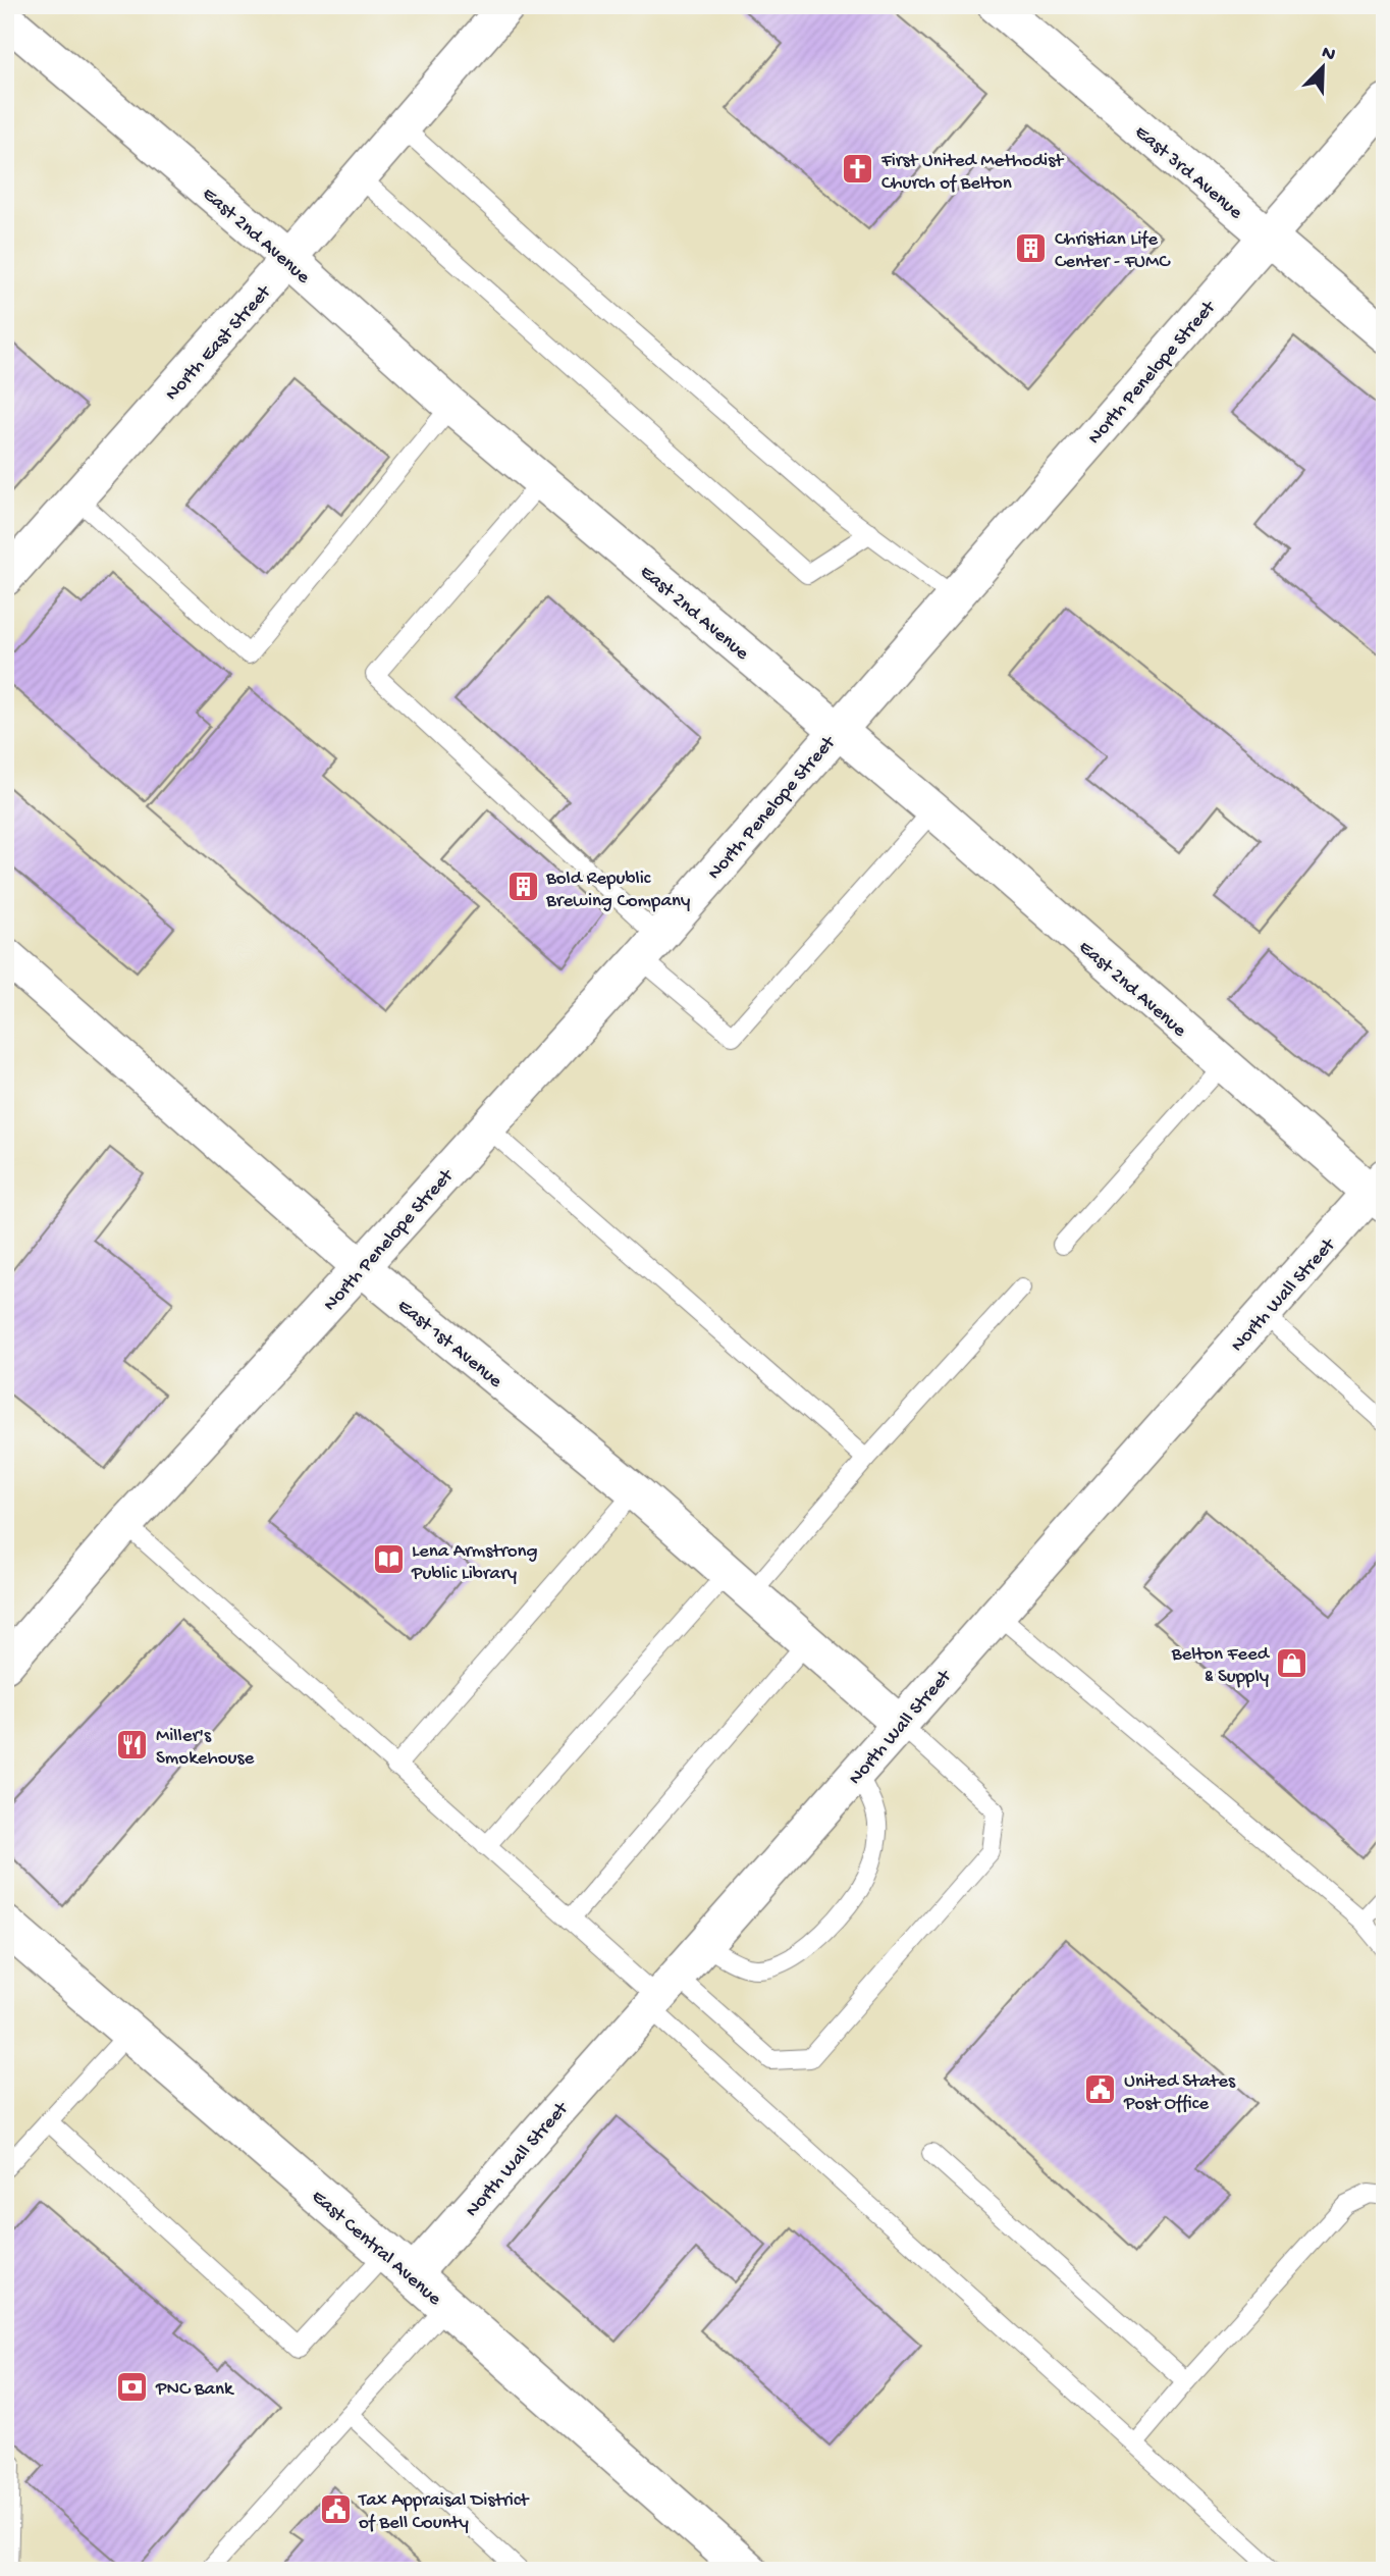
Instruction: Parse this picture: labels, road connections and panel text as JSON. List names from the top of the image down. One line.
{"streets":{"street":["East 3rd Avenue","East 2nd Avenue","North East Street","North Penelope Street","North Wall Street","East 1st Avenue","East Central Avenue"]},"crossings":[["East 3rd Avenue","North Penelope Street"],["East 2nd Avenue","North East Street"],["East 2nd Avenue","North Penelope Street"],["East 2nd Avenue","North Wall Street"],["North Penelope Street","East 1st Avenue"],["North Wall Street","East 1st Avenue"],["North Wall Street","East Central Avenue"]],"places":{"church":["First United Methodist Church of Belton"],"building":["Christian Life Center - FUMC","Bold Republic Brewing Company"],"library":["Lena Armstrong Public Library"],"shop":["Belton Feed & Supply"],"restaurant":["Miller's Smokehouse"],"public building":["United States Post Office","Tax Appraisal District of Bell County"],"bank":["PNC Bank"]},"north":"top right"}
